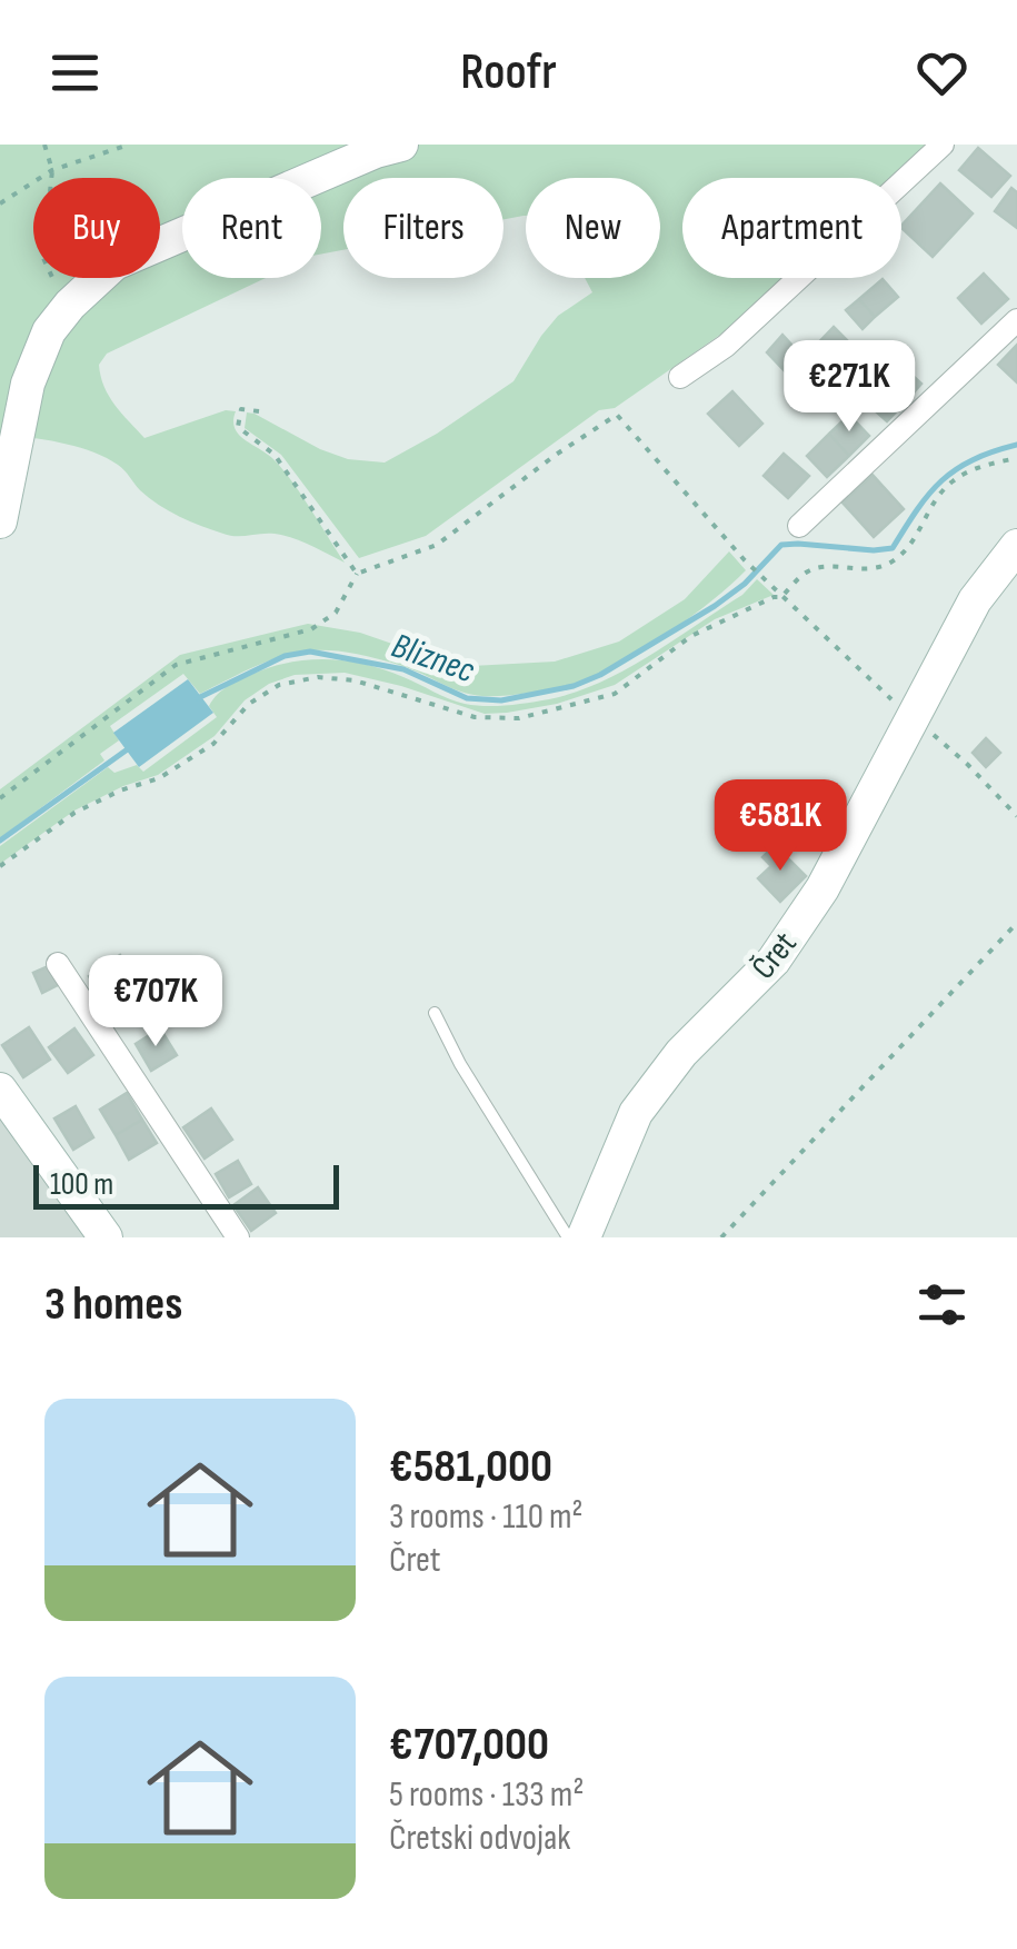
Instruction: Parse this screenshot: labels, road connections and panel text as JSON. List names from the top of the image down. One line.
{"streets":{"street":["Čret"]},"water":["Bliznec"],"scale_bar":"100 m","page":{"header":"Roofr","chip":["Buy","Rent","Filters","New","Apartment"],"price":["€271K","€581K","€707K"],"scale":"100 m","heading":"3 homes","list":[{"name":"€581,000","note":"3 rooms · 110 m² · Čret"},{"name":"€707,000","note":"5 rooms · 133 m² · Čretski odvojak"}]}}
